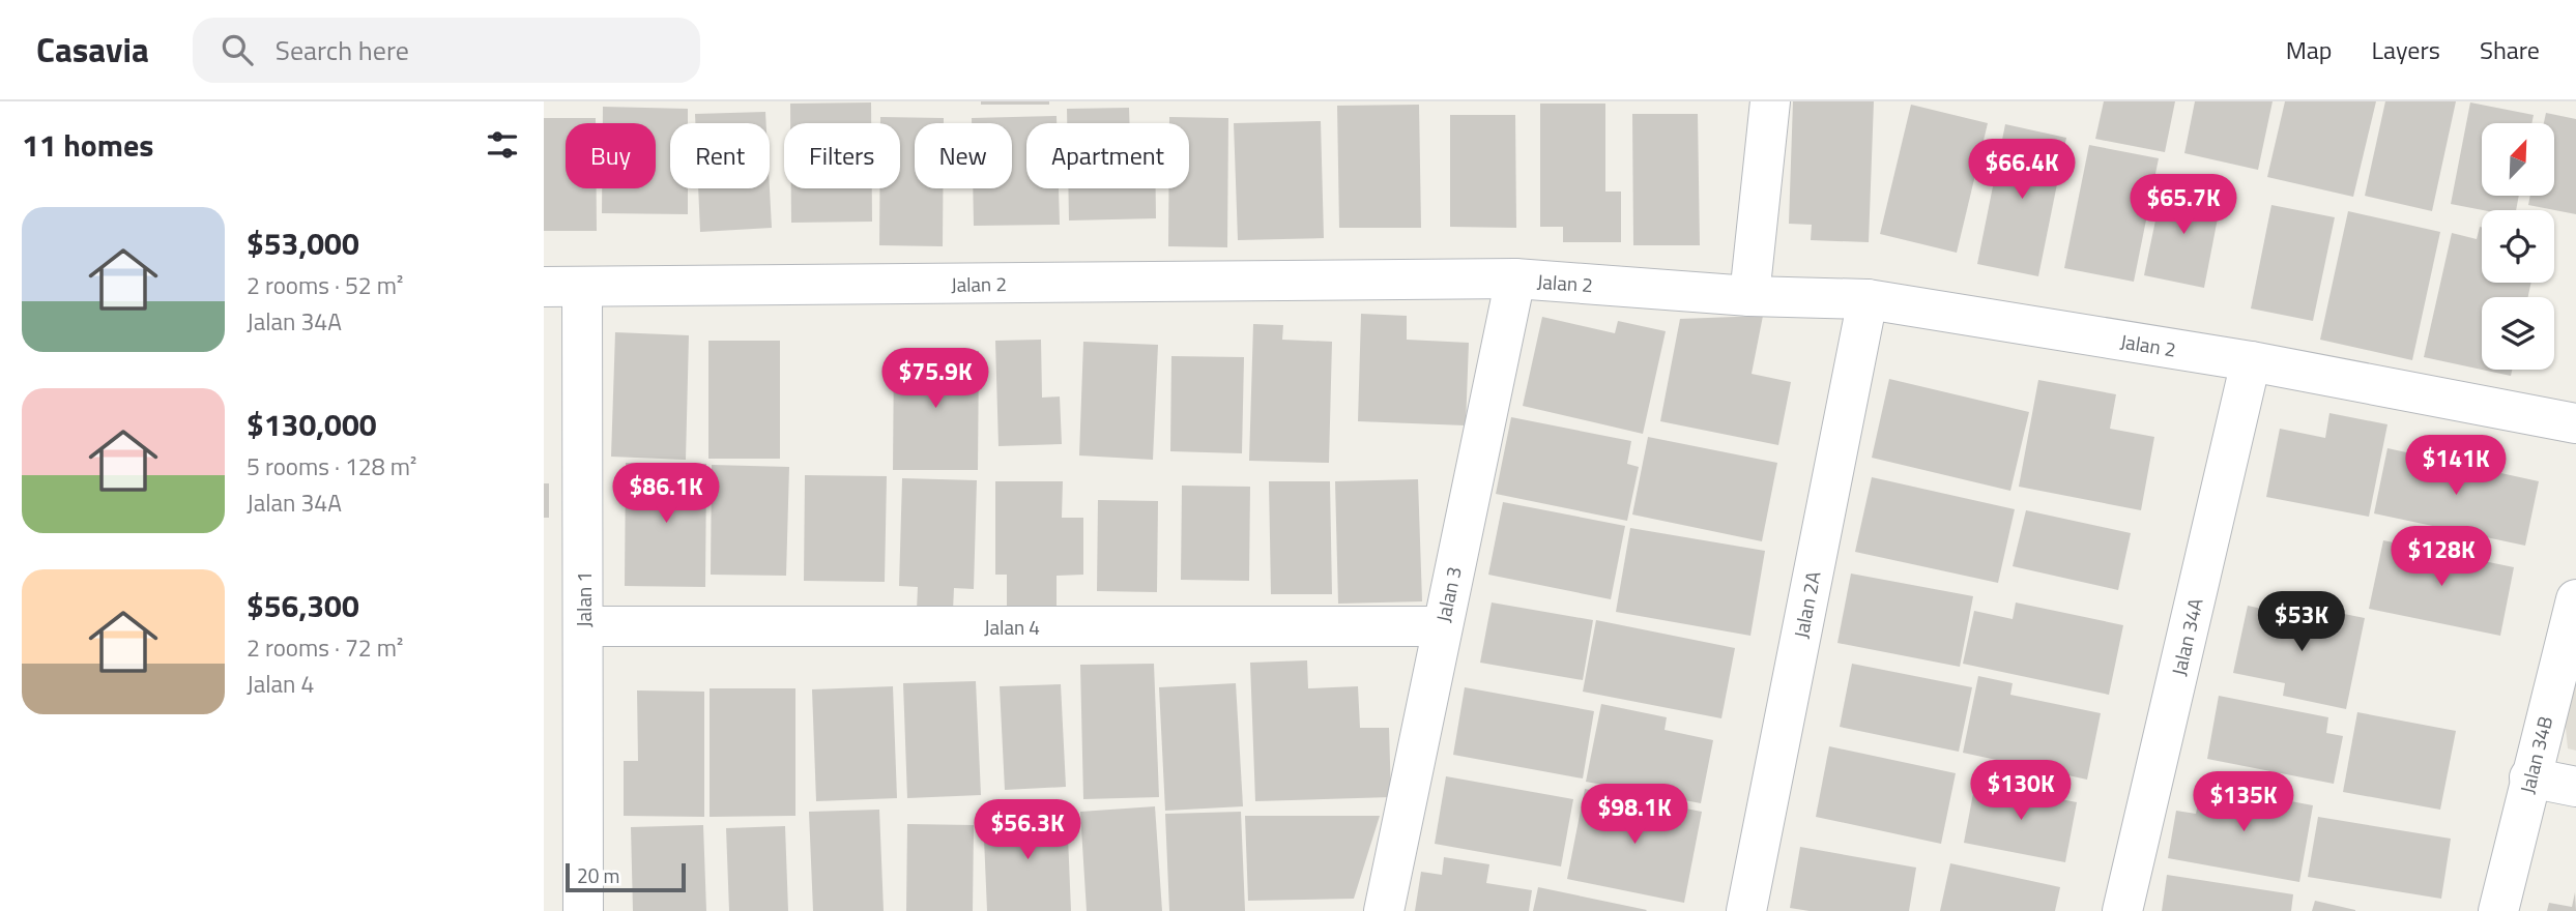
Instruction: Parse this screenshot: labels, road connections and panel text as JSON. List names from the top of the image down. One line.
{"streets":{"street":["Jalan 2","Jalan 3","Jalan 1","Jalan 2A","Jalan 4","Jalan 34A","Jalan 34B"]},"crossings":[["Jalan 2","Jalan 3"],["Jalan 2","Jalan 1"],["Jalan 2","Jalan 2A"],["Jalan 2","Jalan 34A"],["Jalan 3","Jalan 4"],["Jalan 1","Jalan 4"]],"scale_bar":"20 m","north":"top right","page":{"header":"Casavia","search":"Search here","nav":["Map","Layers","Share"],"heading":"11 homes","chip":["Buy","Rent","Filters","New","Apartment"],"price":["$66.4K","$65.7K","$75.9K","$141K","$86.1K","$128K","$53K","$130K","$135K","$98.1K","$56.3K"],"list":[{"name":"$53,000","note":"2 rooms · 52 m² · Jalan 34A"},{"name":"$130,000","note":"5 rooms · 128 m² · Jalan 34A"},{"name":"$56,300","note":"2 rooms · 72 m² · Jalan 4"}],"scale":"20 m"}}
